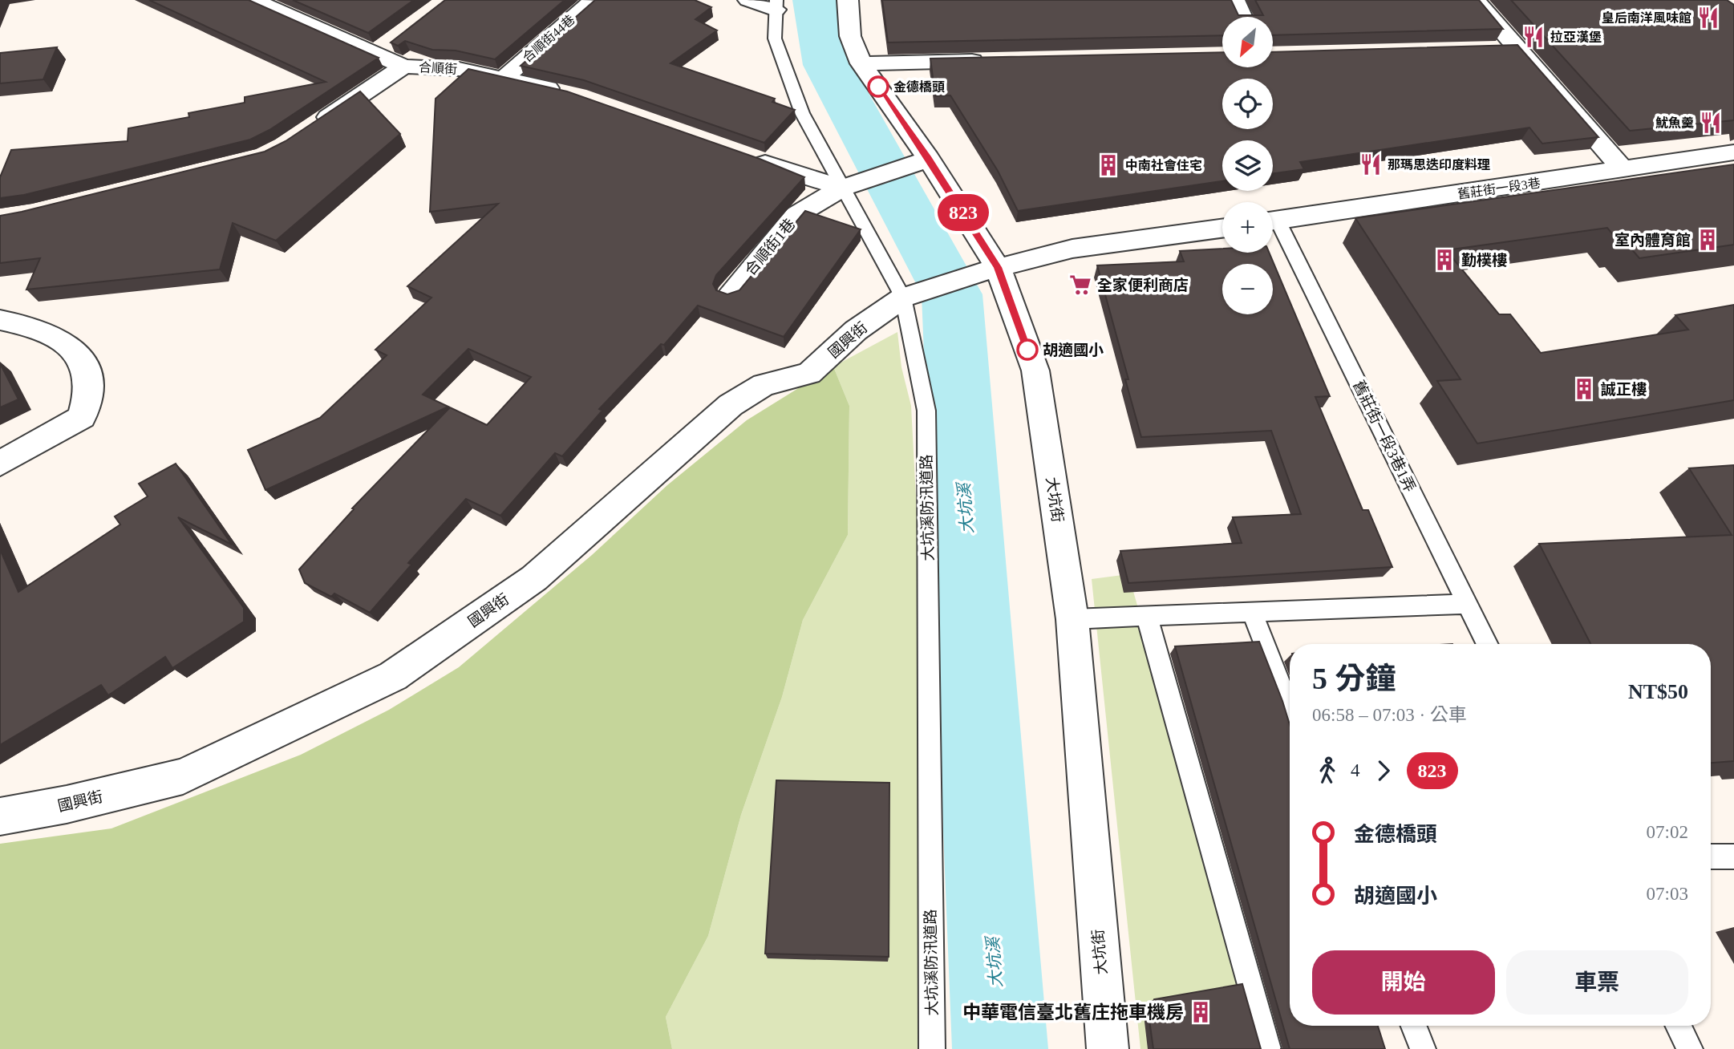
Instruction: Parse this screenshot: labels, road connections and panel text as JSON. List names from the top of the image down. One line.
{"streets":{"street":["合順街44巷","合順街","舊莊街一段3巷","合順街1巷","國興街","大坑街"],"lane":["舊莊街一段3巷1弄","大坑溪防汛道路"]},"crossings":[["合順街44巷","合順街"],["合順街1巷","大坑街"],["合順街1巷","大坑溪防汛道路"],["國興街","大坑街"],["國興街","大坑溪防汛道路"]],"water":["大坑溪"],"places":{"restaurant":["皇后南洋風味館","拉亞漢堡","魷魚羹","那瑪思迭印度料理"],"other":["金德橋頭","胡適國小"],"building":["中南社會住宅","室內體育館","勤樸樓","誠正樓","中華電信臺北舊庄拖車機房"],"supermarket":["全家便利商店"]},"lines":["bus line 823"],"north":"bottom left","page":{"on_map":"823","map_buttons":["+","−"],"heading":["5 分鐘","06:58 – 07:03 · 公車","NT$50"],"legs":["4","823"],"list":[{"name":"金德橋頭","value":"07:02"},{"name":"胡適國小","value":"07:03"}],"buttons":["開始","車票"]}}
